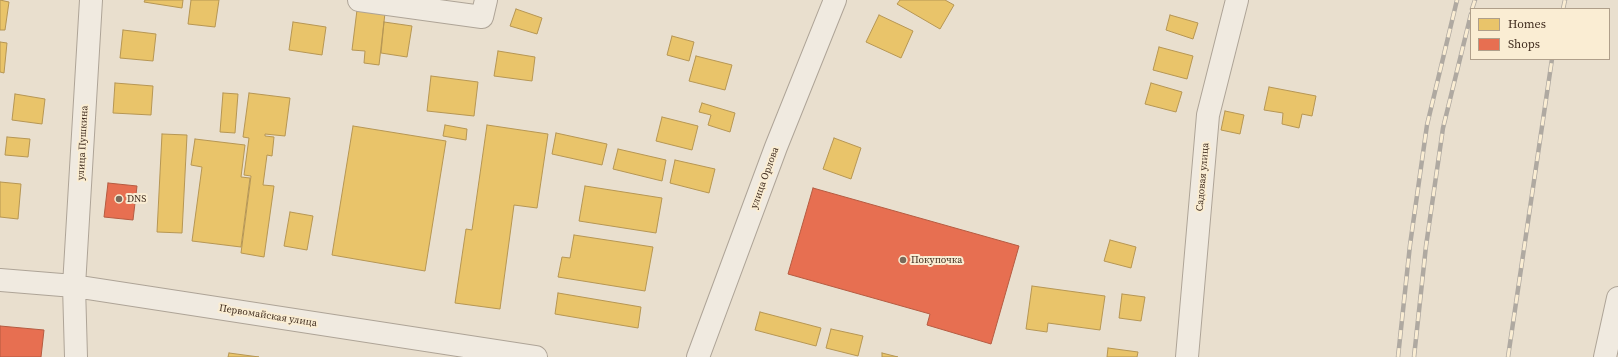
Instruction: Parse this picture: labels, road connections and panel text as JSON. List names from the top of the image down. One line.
{"streets":{"street":["улица Пушкина","Садовая улица","улица Орлова","Первомайская улица"]},"crossings":[["улица Пушкина","Первомайская улица"]],"places":["DNS","Покупочка"],"legend":["Homes","Shops"]}
